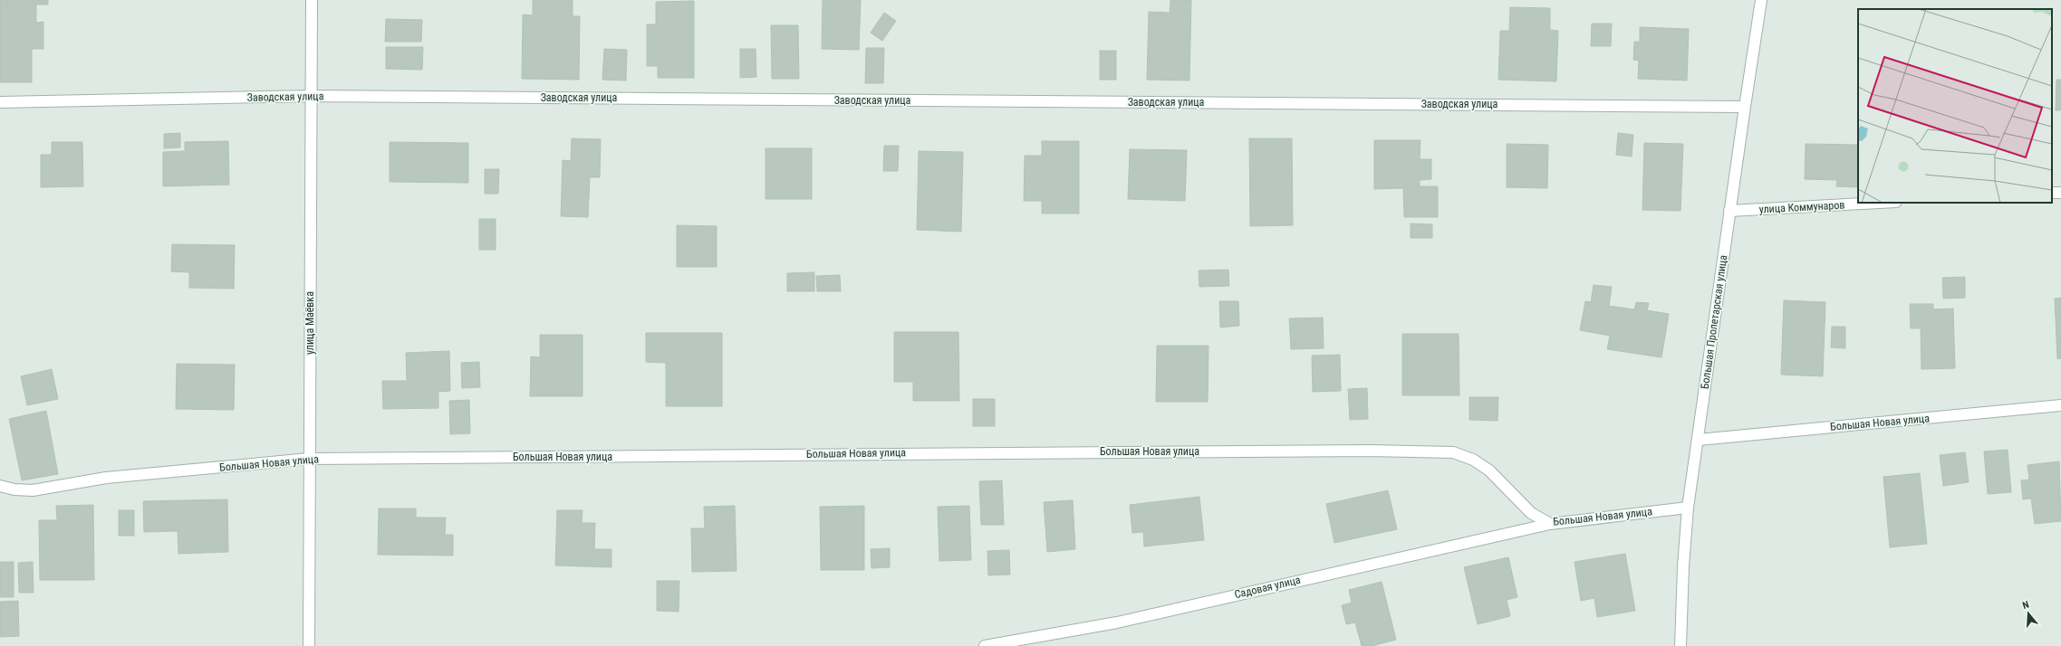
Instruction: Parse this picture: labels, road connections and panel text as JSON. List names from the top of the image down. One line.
{"streets":{"street":["Заводская улица","улица Коммунаров","Большая Пролетарская улица","улица Маёвка","Большая Новая улица","Садовая улица"]},"crossings":[["Заводская улица","Большая Пролетарская улица"],["Заводская улица","улица Маёвка"],["улица Коммунаров","Большая Пролетарская улица"],["Большая Пролетарская улица","Большая Новая улица"],["улица Маёвка","Большая Новая улица"],["Большая Новая улица","Садовая улица"]],"north":"top"}
